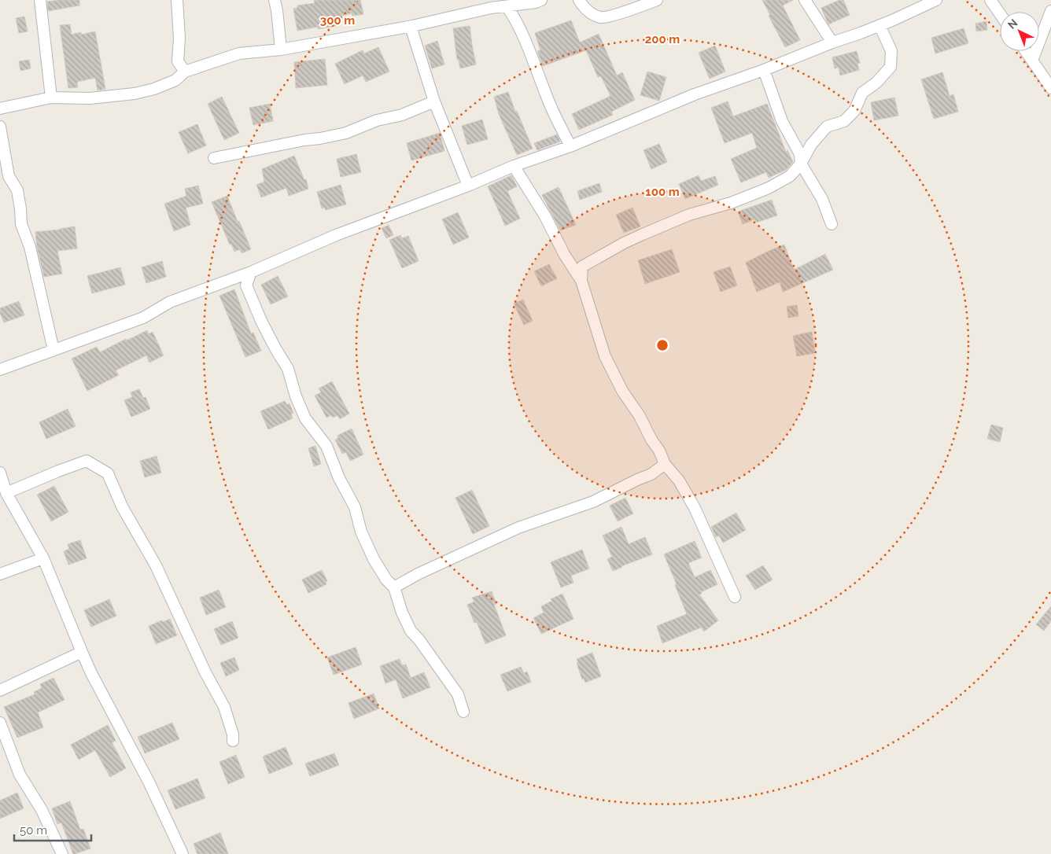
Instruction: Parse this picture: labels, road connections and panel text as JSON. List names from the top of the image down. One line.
{"scale_bar":"50 m","north":"top left","rings":["300 m","200 m","100 m"]}
